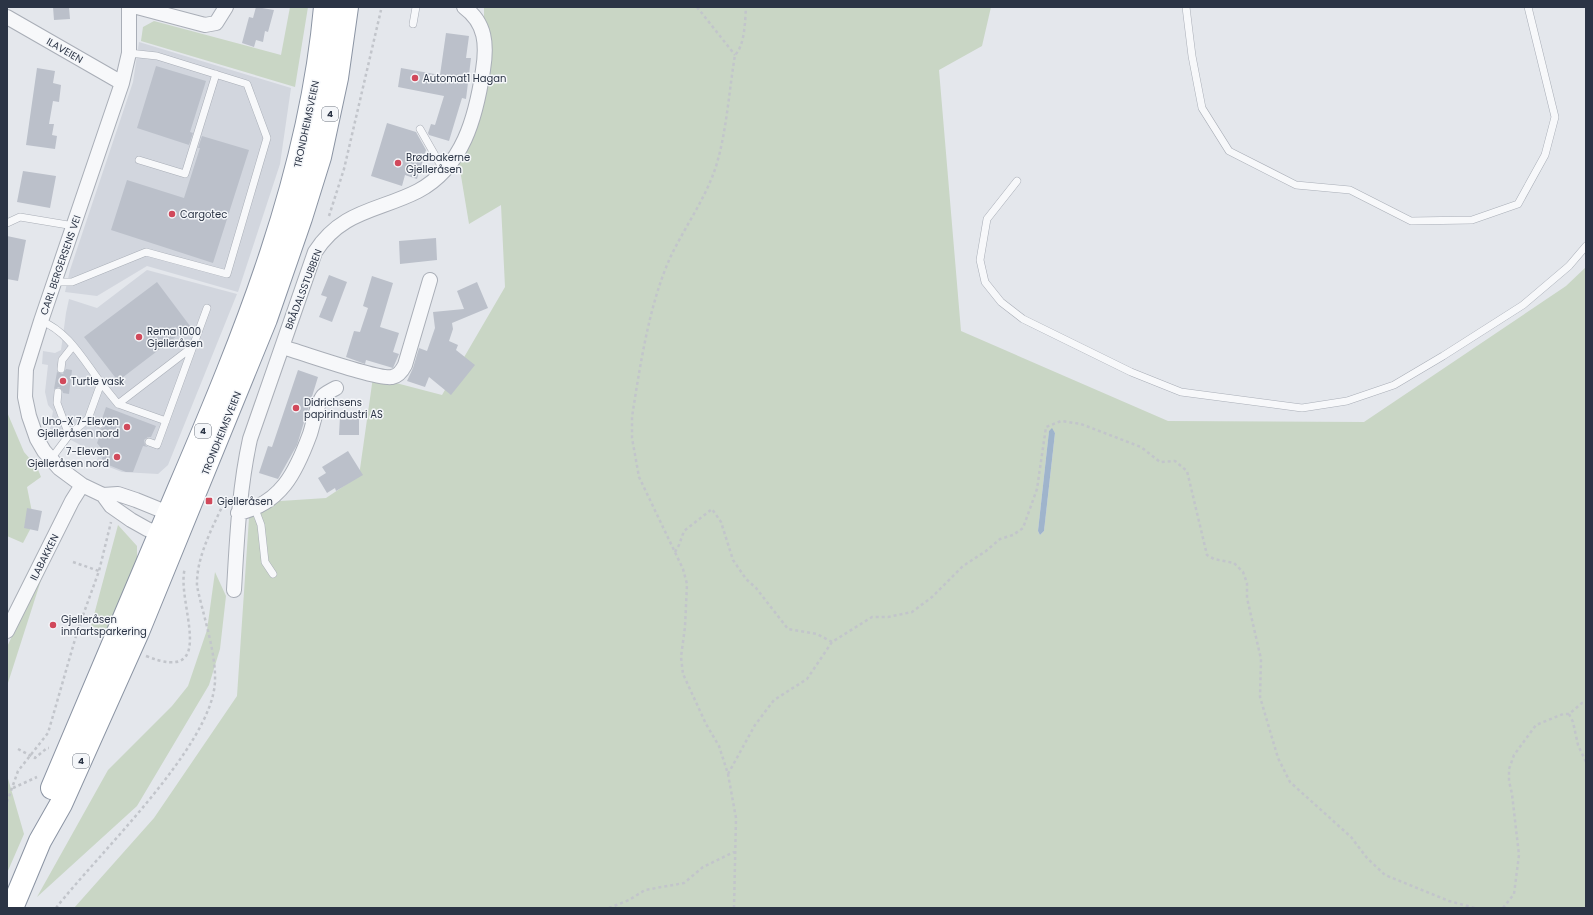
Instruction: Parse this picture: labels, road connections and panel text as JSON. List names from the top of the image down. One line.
{"streets":{"highway":["4","TRONDHEIMSVEIEN"],"street":["ILAVEIEN","CARL BERGERSENS VEI","BRÅDALSSTUBBEN","ILABAKKEN"]},"crossings":[["ILAVEIEN","CARL BERGERSENS VEI"],["TRONDHEIMSVEIEN","CARL BERGERSENS VEI"],["CARL BERGERSENS VEI","ILABAKKEN"]],"places":{"other":["Automat1 Hagan","Brødbakerne Gjelleråsen","Cargotec","Rema 1000 Gjelleråsen","Turtle vask","Didrichsens papirindustri AS","Uno-X 7-Eleven Gjelleråsen nord","7-Eleven Gjelleråsen nord","Gjelleråsen innfartsparkering"],"transit":["Gjelleråsen"]}}
